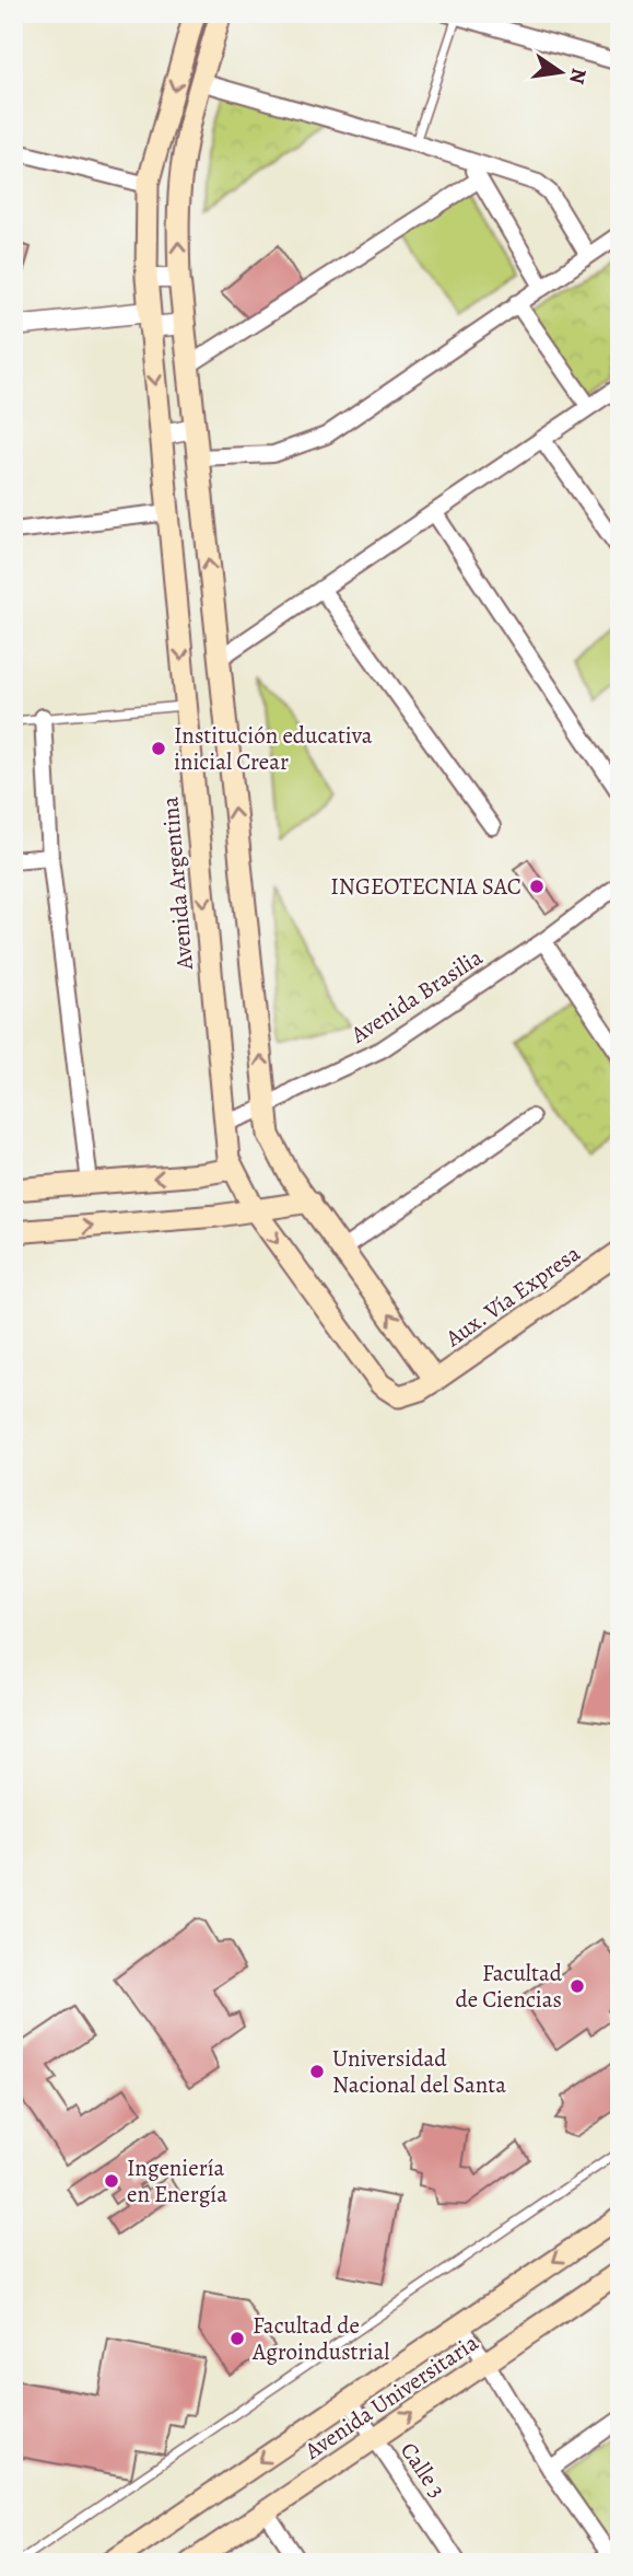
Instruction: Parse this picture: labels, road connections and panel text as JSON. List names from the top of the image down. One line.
{"streets":{"main road":["Avenida Argentina","Aux. Vía Expresa","Avenida Universitaria"],"street":["Avenida Brasilia","Calle 3"]},"crossings":[["Avenida Argentina","Avenida Brasilia"],["Avenida Argentina","Aux. Vía Expresa"],["Avenida Universitaria","Calle 3"]],"places":["Institución educativa inicial Crear","INGEOTECNIA SAC","Facultad de Ciencias","Universidad Nacional del Santa","Ingeniería en Energía","Facultad de Agroindustrial"],"north":"right"}
